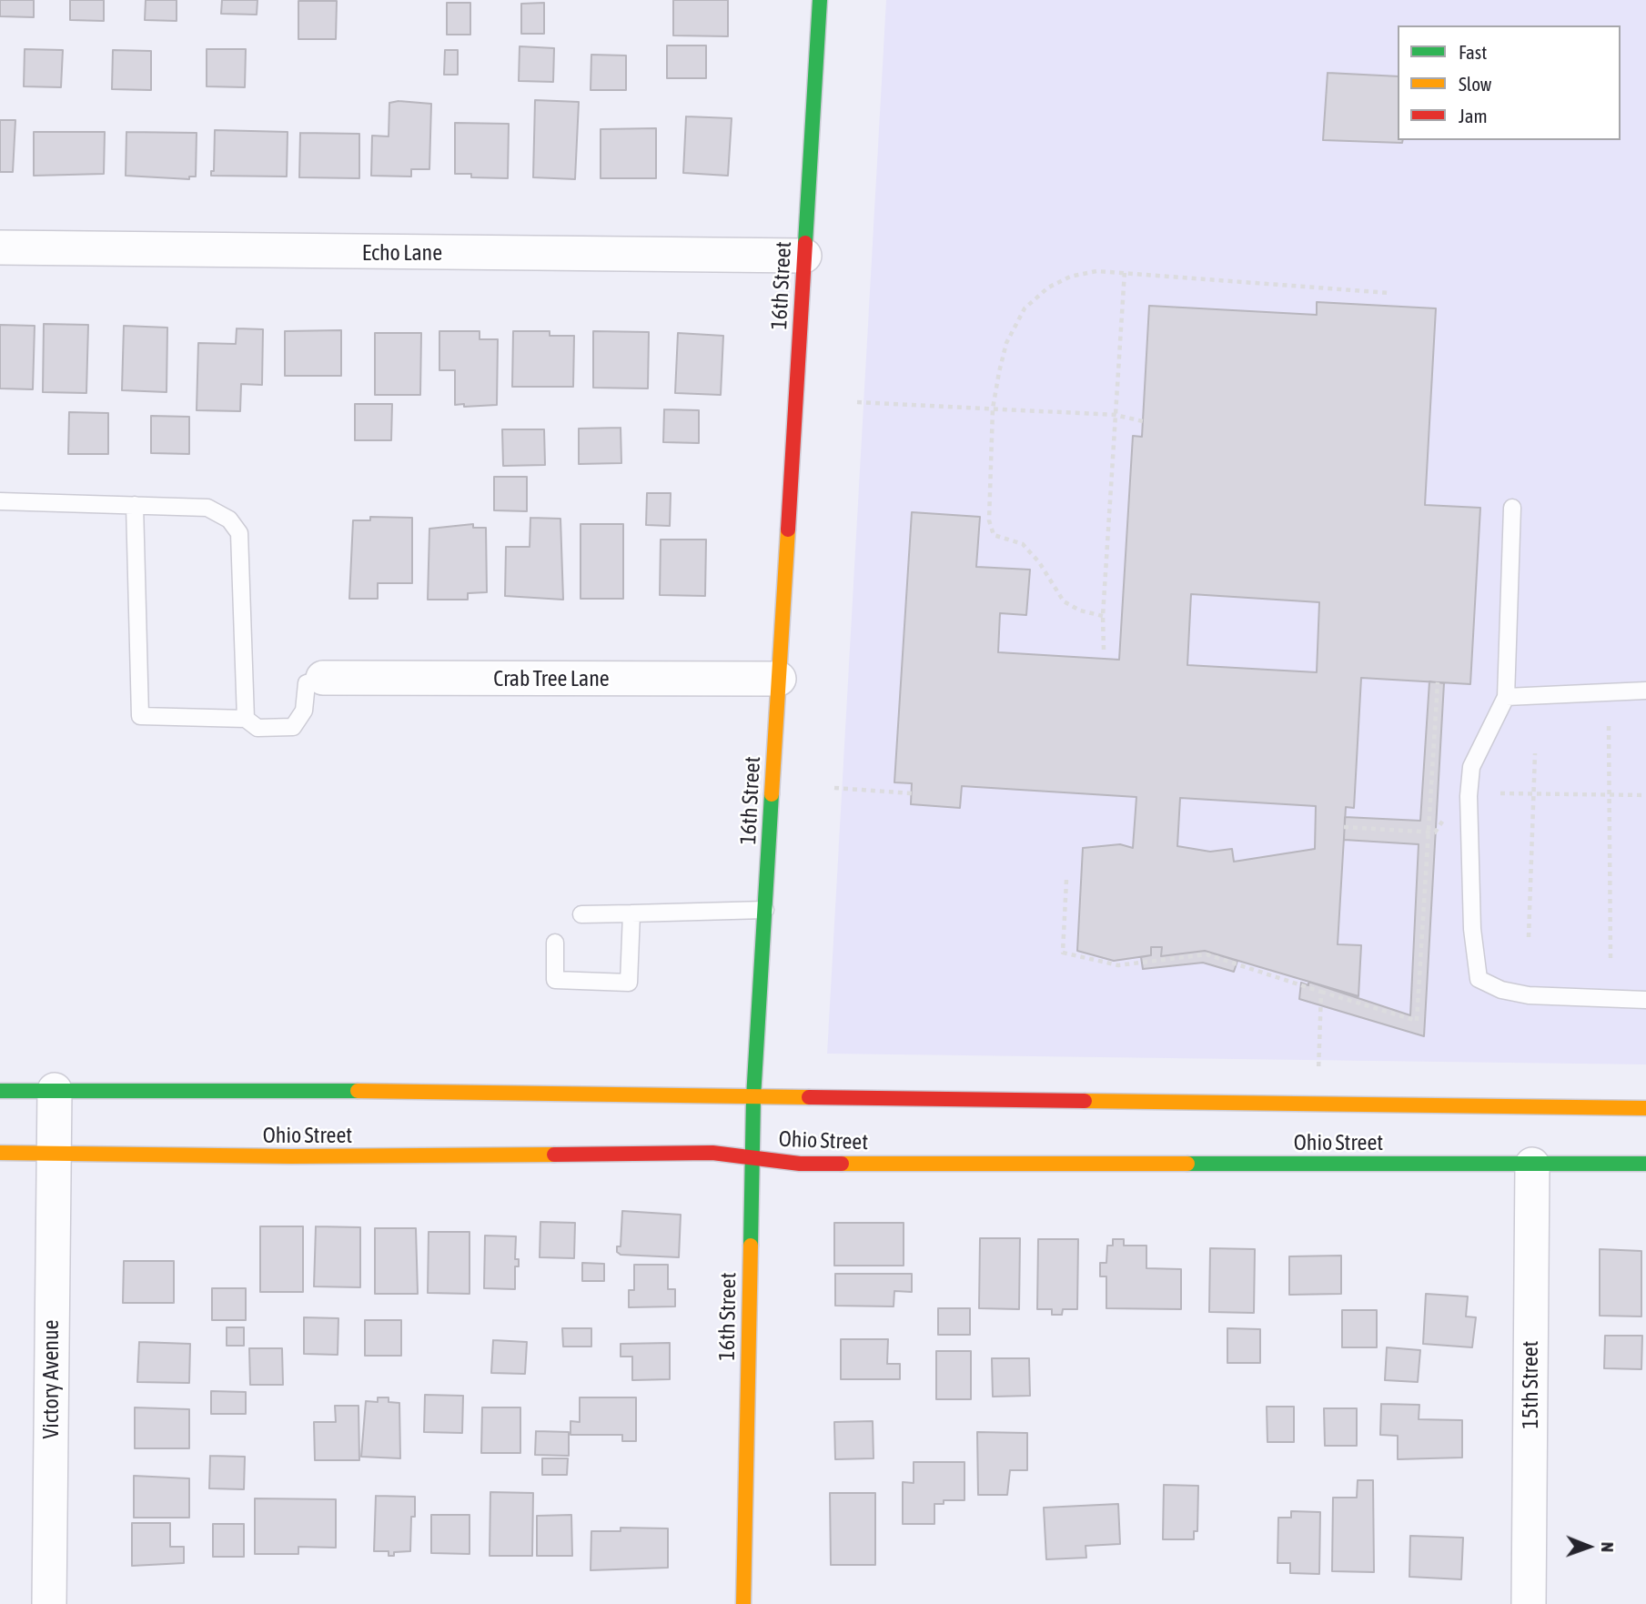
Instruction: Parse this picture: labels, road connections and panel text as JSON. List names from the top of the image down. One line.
{"streets":{"street":["Echo Lane","16th Street","Crab Tree Lane","Ohio Street","Victory Avenue","15th Street"]},"crossings":[["Echo Lane","16th Street"],["16th Street","Crab Tree Lane"],["16th Street","Ohio Street"],["Ohio Street","Victory Avenue"],["Ohio Street","15th Street"]],"legend":["Fast","Slow","Jam"],"north":"right"}
